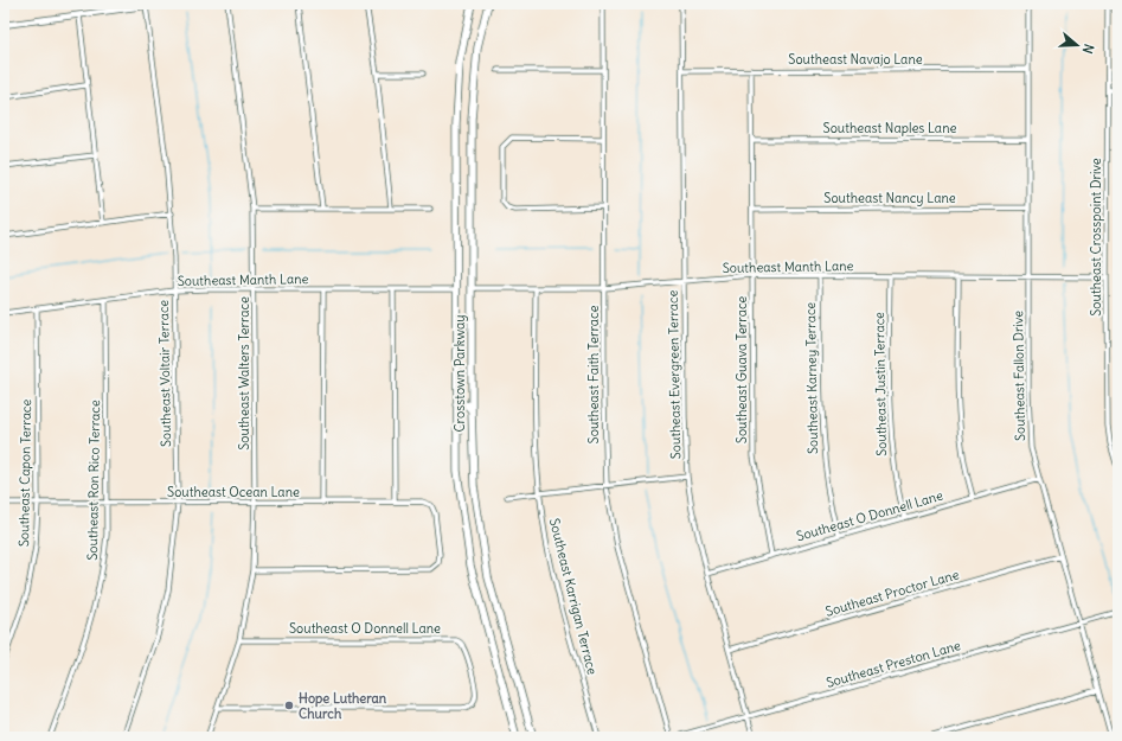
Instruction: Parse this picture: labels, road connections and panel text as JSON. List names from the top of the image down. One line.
{"streets":{"main road":["Crosstown Parkway"],"street":["Southeast Navajo Lane","Southeast Naples Lane","Southeast Nancy Lane","Southeast Crosspoint Drive","Southeast Manth Lane","Southeast Guava Terrace","Southeast Voltair Terrace","Southeast Walters Terrace","Southeast Faith Terrace","Southeast Evergreen Terrace","Southeast Fallon Drive","Southeast Karney Terrace","Southeast Justin Terrace","Southeast Capon Terrace","Southeast Ron Rico Terrace","Southeast Ocean Lane","Southeast O Donnell Lane","Southeast Proctor Lane","Southeast Karrigan Terrace","Southeast Preston Lane"]},"crossings":[["Southeast Navajo Lane","Southeast Guava Terrace"],["Southeast Navajo Lane","Southeast Evergreen Terrace"],["Southeast Navajo Lane","Southeast Fallon Drive"],["Southeast Naples Lane","Southeast Guava Terrace"],["Southeast Naples Lane","Southeast Fallon Drive"],["Southeast Nancy Lane","Southeast Guava Terrace"],["Southeast Nancy Lane","Southeast Fallon Drive"],["Southeast Crosspoint Drive","Southeast Manth Lane"],["Southeast Manth Lane","Southeast Guava Terrace"],["Southeast Manth Lane","Southeast Voltair Terrace"],["Southeast Manth Lane","Southeast Walters Terrace"],["Southeast Manth Lane","Crosstown Parkway"],["Southeast Manth Lane","Southeast Faith Terrace"],["Southeast Manth Lane","Southeast Evergreen Terrace"],["Southeast Manth Lane","Southeast Fallon Drive"],["Southeast Manth Lane","Southeast Karney Terrace"],["Southeast Manth Lane","Southeast Justin Terrace"],["Southeast Manth Lane","Southeast Capon Terrace"],["Southeast Manth Lane","Southeast Ron Rico Terrace"],["Southeast Manth Lane","Southeast Karrigan Terrace"],["Southeast Guava Terrace","Southeast O Donnell Lane"],["Southeast Voltair Terrace","Southeast Ocean Lane"],["Southeast Walters Terrace","Southeast Ocean Lane"],["Southeast Walters Terrace","Southeast O Donnell Lane"],["Southeast Faith Terrace","Southeast Preston Lane"],["Southeast Evergreen Terrace","Southeast O Donnell Lane"],["Southeast Evergreen Terrace","Southeast Proctor Lane"],["Southeast Evergreen Terrace","Southeast Preston Lane"],["Southeast Fallon Drive","Southeast O Donnell Lane"],["Southeast Fallon Drive","Southeast Proctor Lane"],["Southeast Fallon Drive","Southeast Preston Lane"],["Southeast Karney Terrace","Southeast O Donnell Lane"],["Southeast Justin Terrace","Southeast O Donnell Lane"],["Southeast Capon Terrace","Southeast Ocean Lane"],["Southeast Ron Rico Terrace","Southeast Ocean Lane"]],"places":["Hope Lutheran Church"],"north":"right"}
